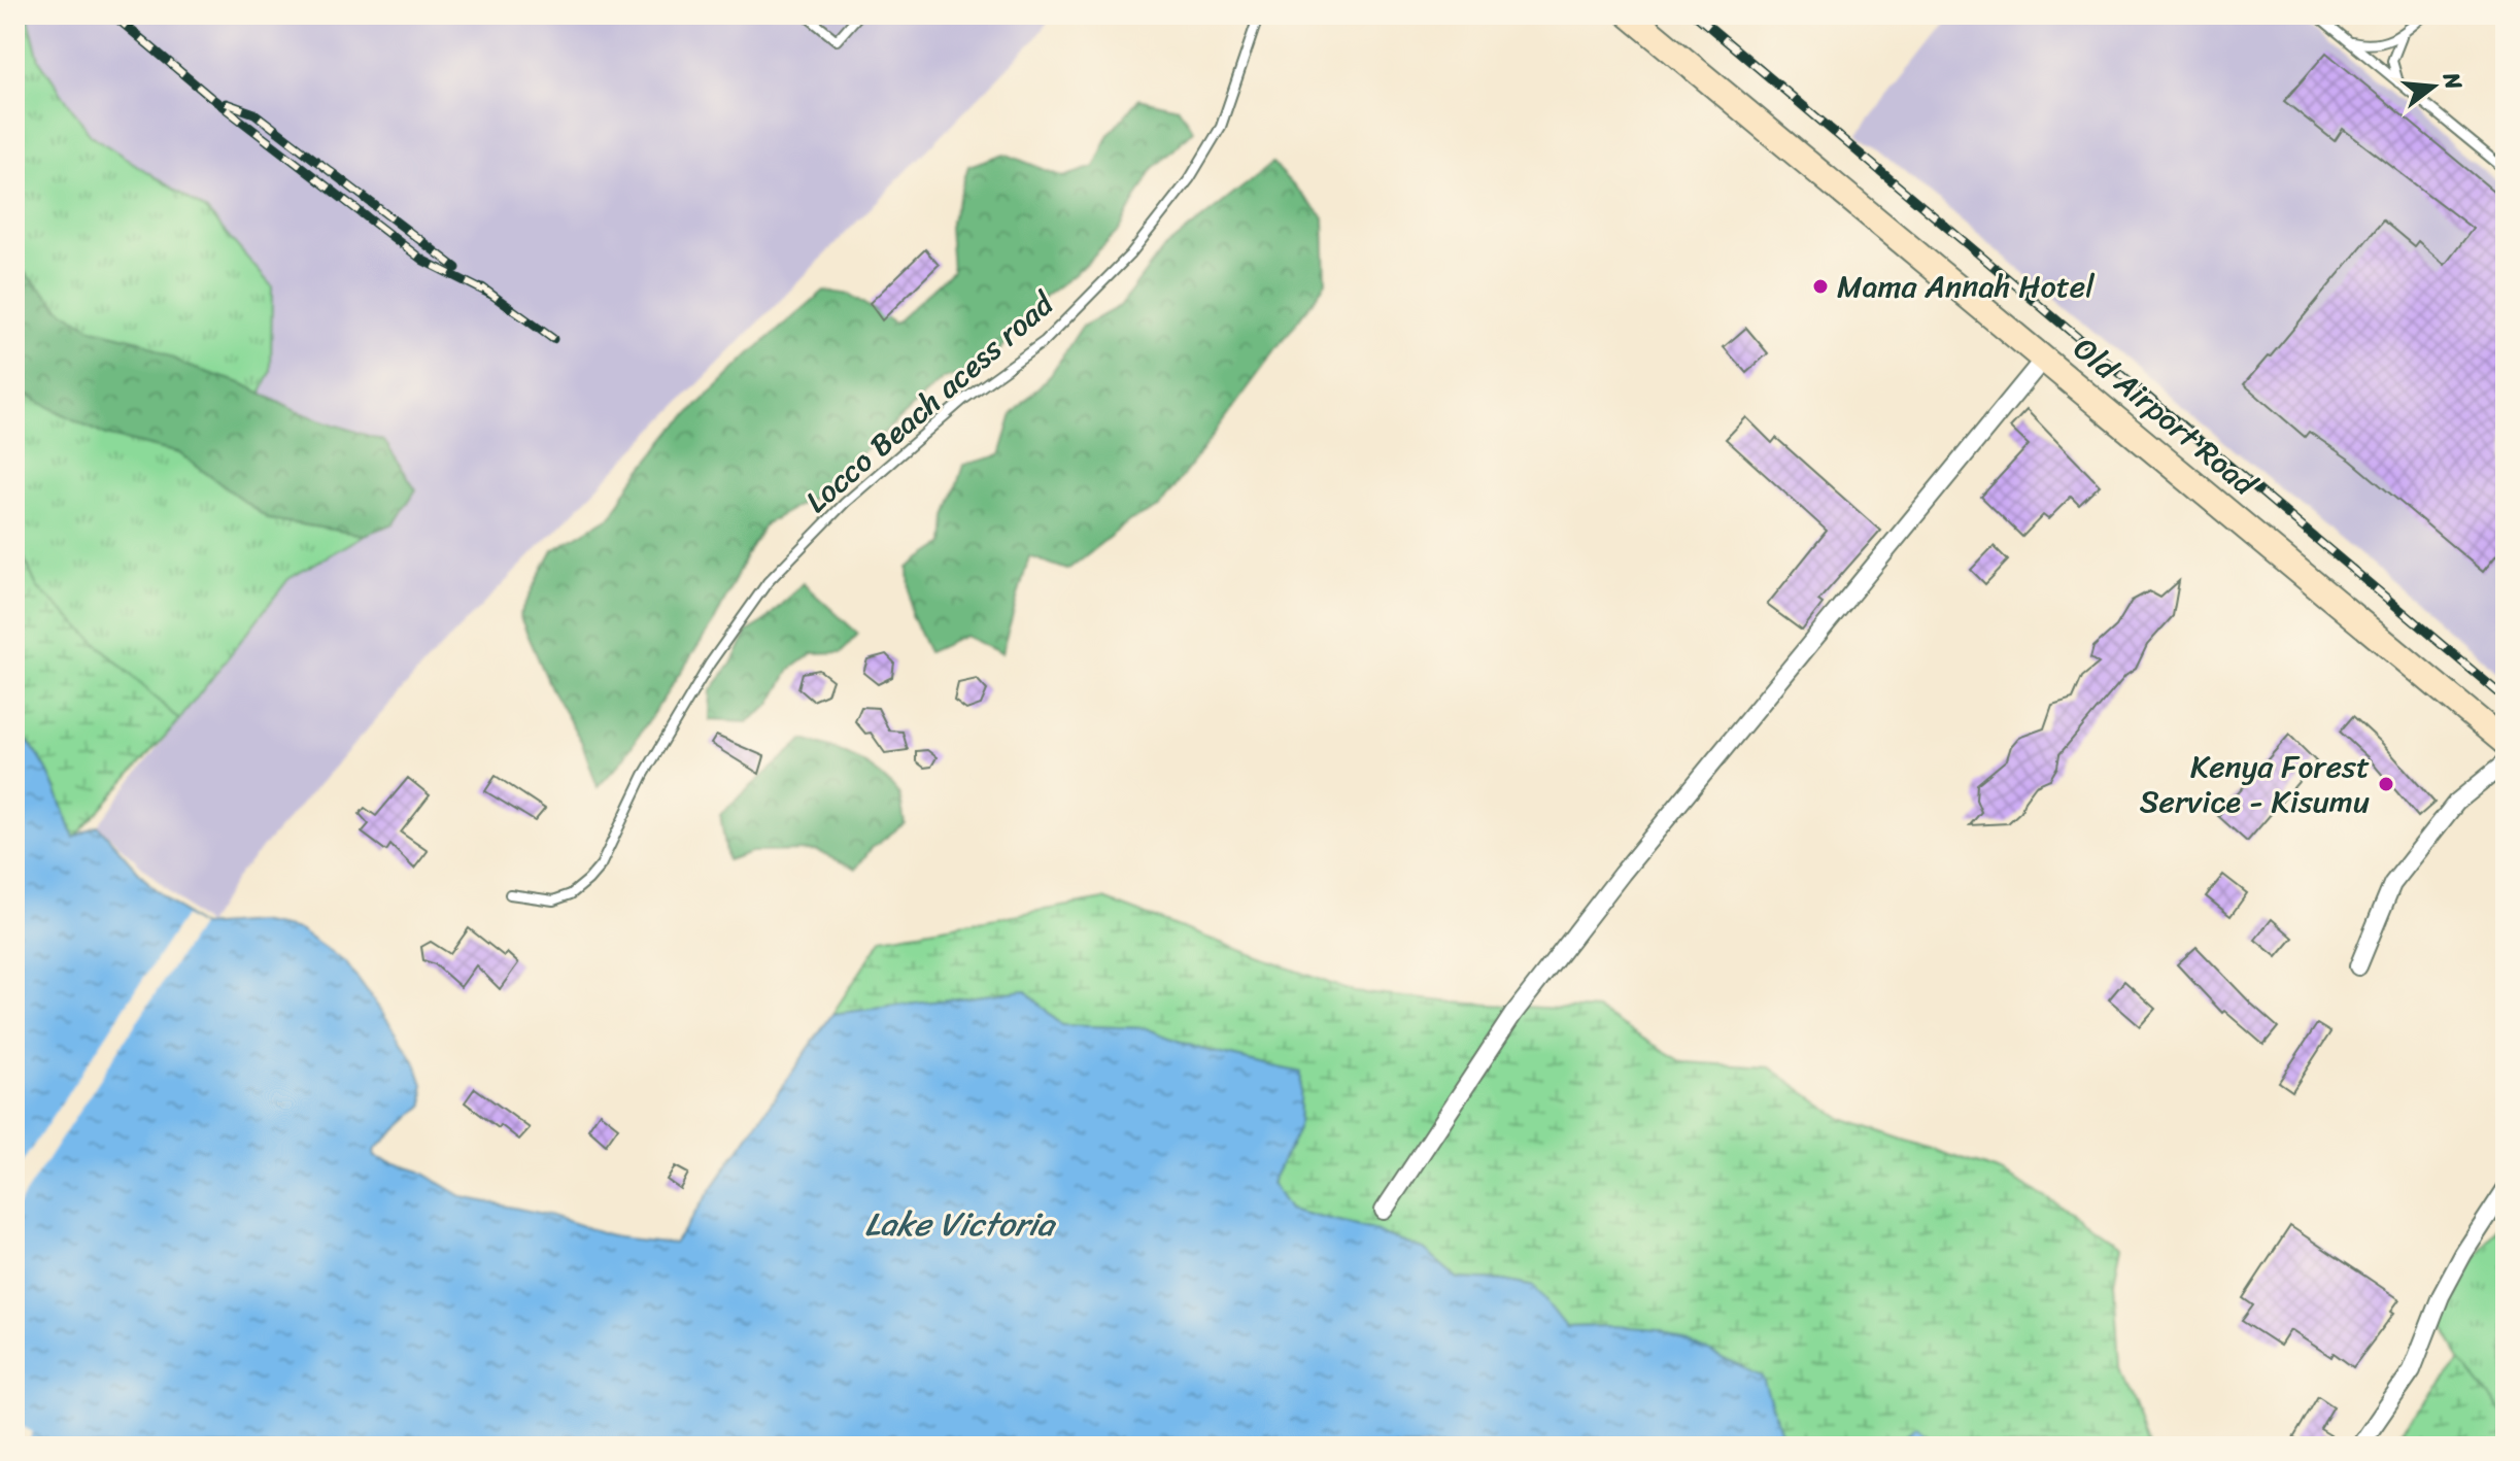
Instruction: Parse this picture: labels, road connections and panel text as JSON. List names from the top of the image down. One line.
{"streets":{"main road":["Old Airport Road"],"lane":["Locco Beach acess road"]},"water":["Lake Victoria"],"places":["Mama Annah Hotel","Kenya Forest Service - Kisumu"],"north":"right"}
